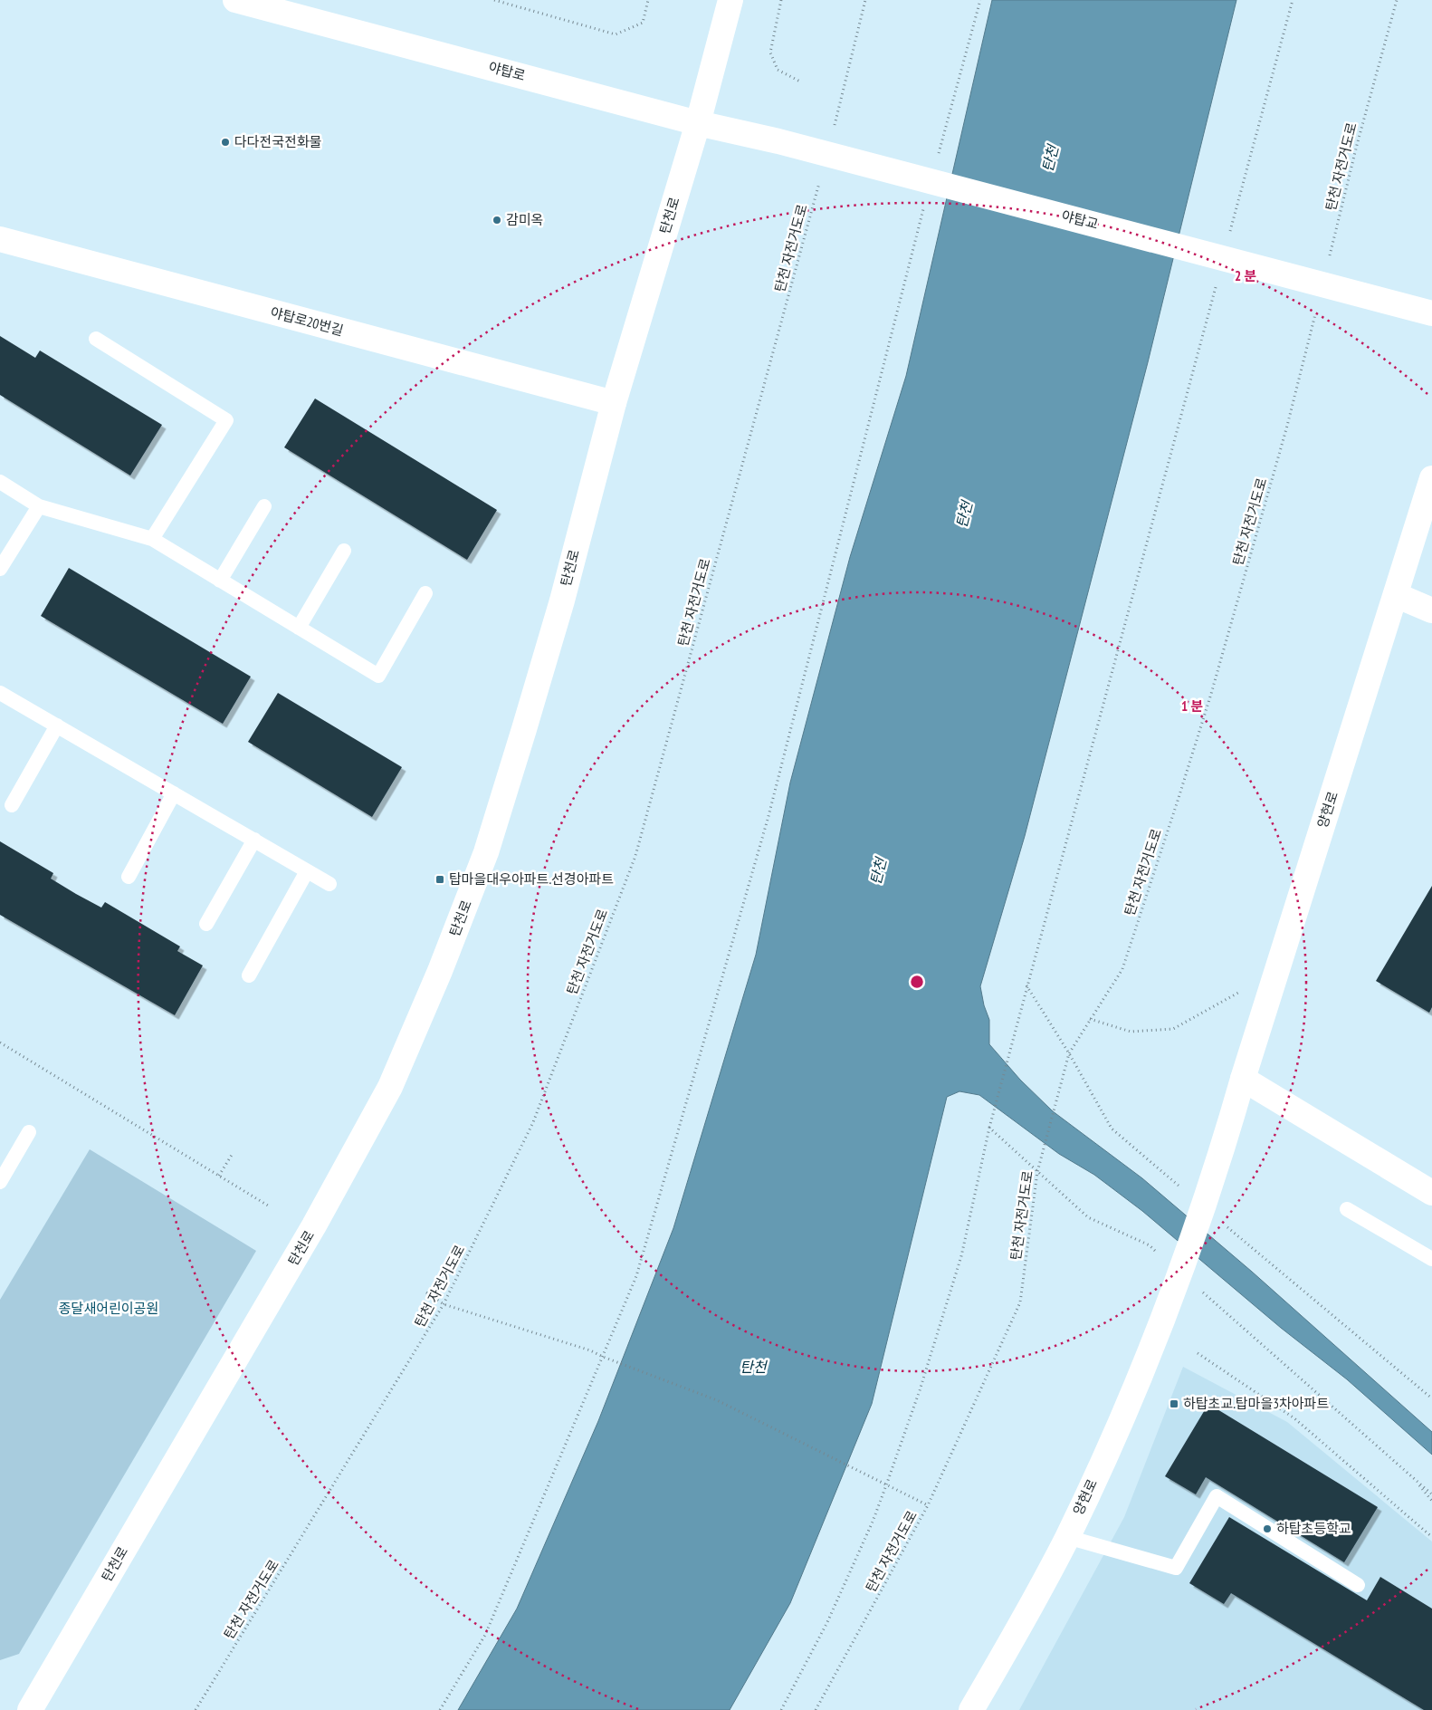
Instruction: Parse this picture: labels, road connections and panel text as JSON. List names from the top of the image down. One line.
{"streets":{"main road":["야탑로","탄천로","야탑교","야탑로20번길","양현로"],"path":["탄천 자전거도로"]},"crossings":[["야탑로","탄천로"],["야탑로","야탑교"],["탄천로","야탑로20번길"]],"water":["탄천"],"parks":["종달새어린이공원"],"places":{"other":["다다전국전화물","감미옥","하탑초등학교"],"transit":["탑마을대우아파트.선경아파트","하탑초교.탑마을3차아파트"]},"rings":["2 분","1 분"]}
